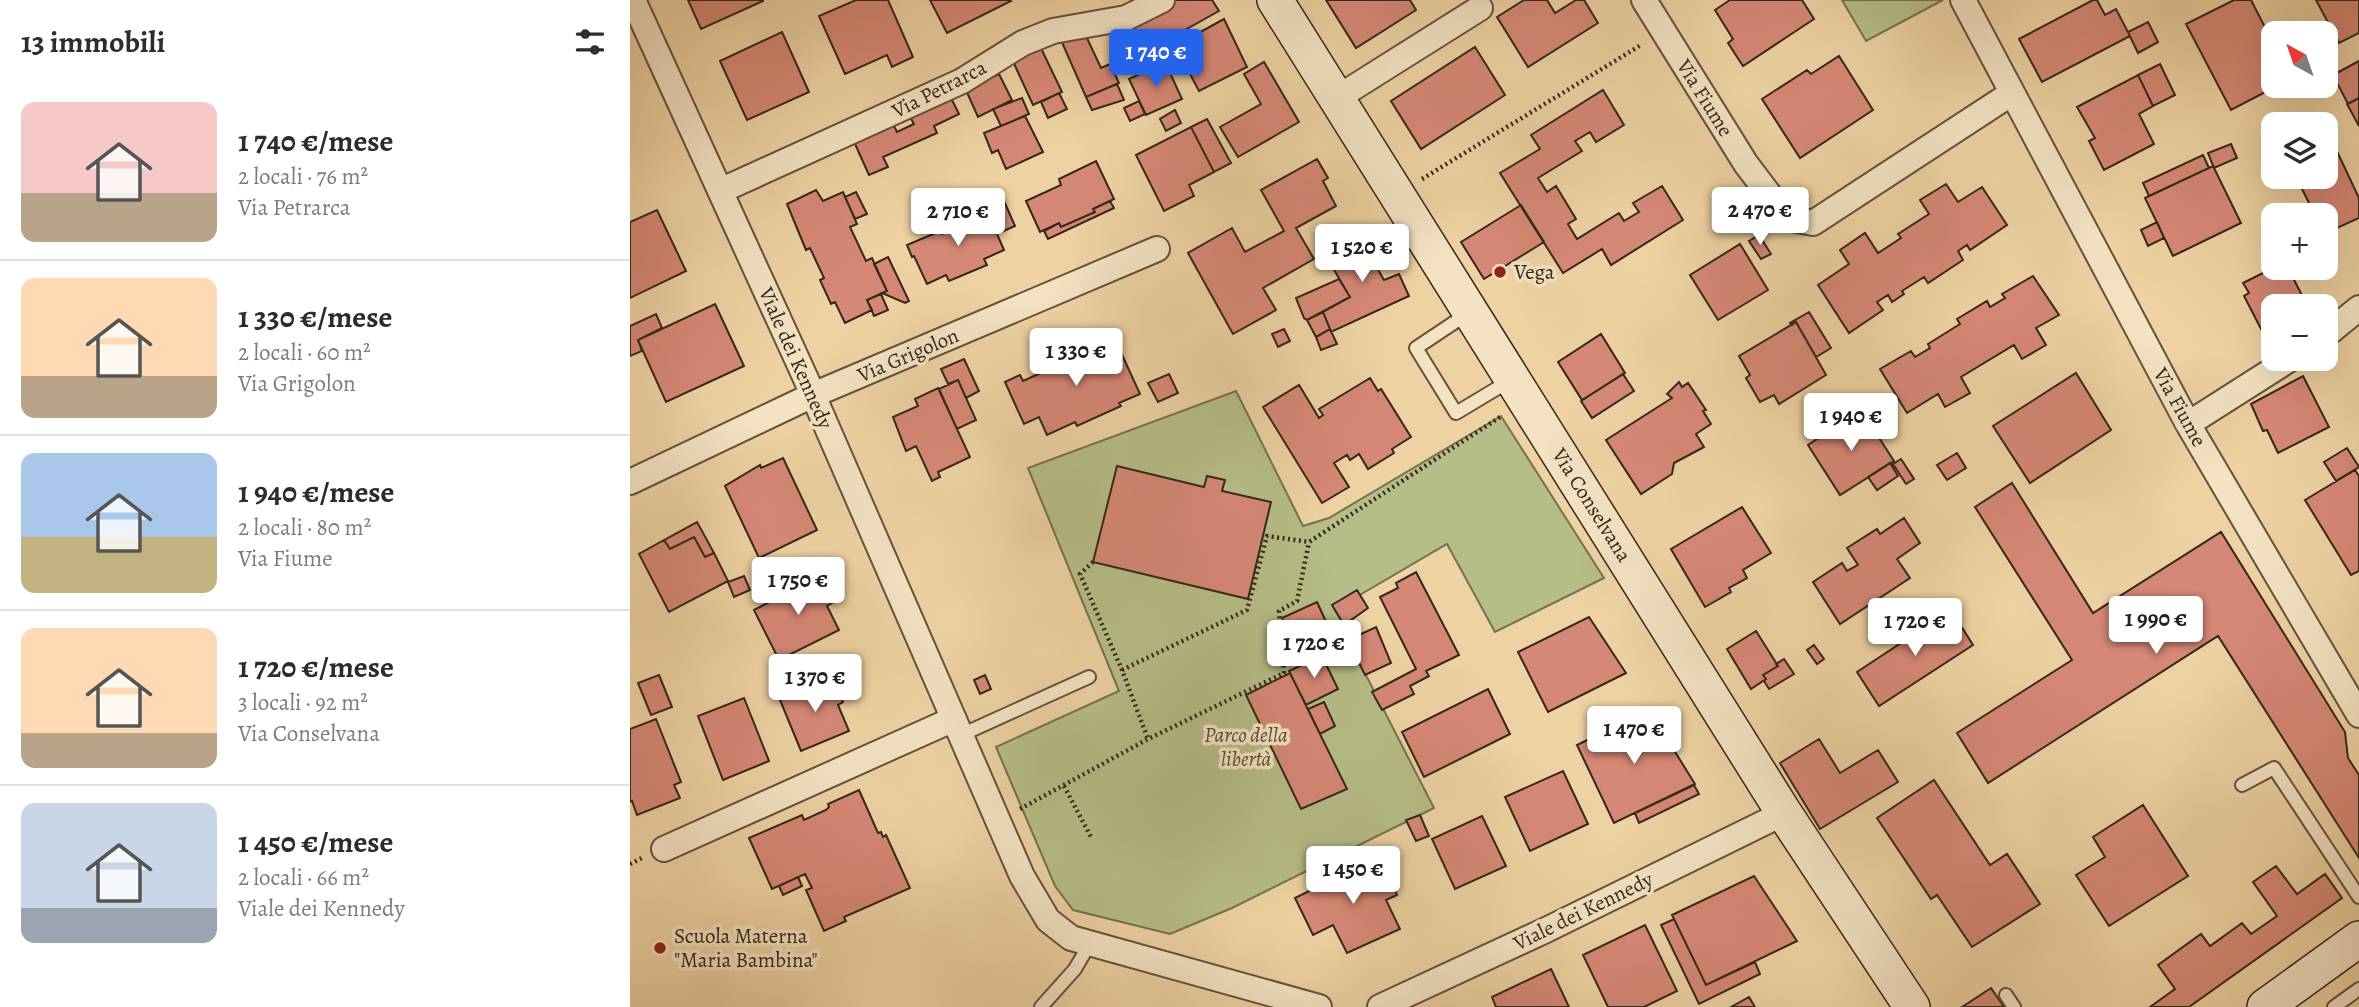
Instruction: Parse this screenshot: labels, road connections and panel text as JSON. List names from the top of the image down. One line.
{"streets":{"main road":["Via Conselvana"],"street":["Via Petrarca","Via Fiume","Via Grigolon","Viale dei Kennedy"]},"crossings":[["Via Petrarca","Viale dei Kennedy"],["Via Grigolon","Viale dei Kennedy"],["Viale dei Kennedy","Via Conselvana"]],"parks":["Parco della libertà"],"places":["Vega","Scuola Materna \"Maria Bambina\""],"north":"top left","page":{"heading":"13 immobili","map_buttons":["+","−"],"price":["1 740 €","2 470 €","2 710 €","1 520 €","1 330 €","1 940 €","1 750 €","1 990 €","1 720 €","1 720 €","1 370 €","1 470 €","1 450 €"],"list":[{"name":"1 740 €/mese","note":"2 locali · 76 m² · Via Petrarca"},{"name":"1 330 €/mese","note":"2 locali · 60 m² · Via Grigolon"},{"name":"1 940 €/mese","note":"2 locali · 80 m² · Via Fiume"},{"name":"1 720 €/mese","note":"3 locali · 92 m² · Via Conselvana"},{"name":"1 450 €/mese","note":"2 locali · 66 m² · Viale dei Kennedy"}]}}
